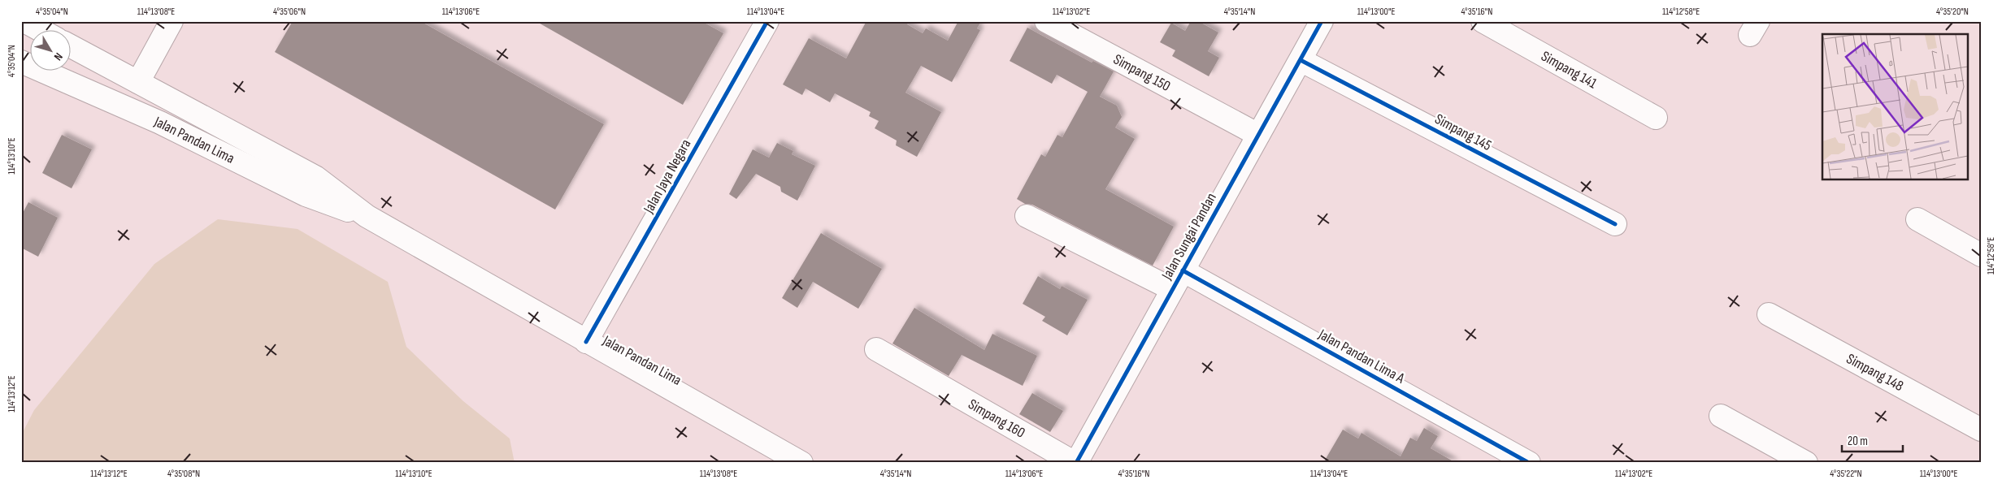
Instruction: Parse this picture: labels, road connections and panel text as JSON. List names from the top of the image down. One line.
{"streets":{"street":["Simpang 141","Simpang 150","Simpang 145","Jalan Pandan Lima","Jalan Jaya Negara","Jalan Sungai Pandan","Jalan Pandan Lima A","Simpang 148","Simpang 160"]},"crossings":[["Simpang 150","Jalan Sungai Pandan"],["Simpang 145","Jalan Sungai Pandan"],["Jalan Pandan Lima","Jalan Jaya Negara"],["Jalan Sungai Pandan","Jalan Pandan Lima A"],["Jalan Sungai Pandan","Simpang 160"]],"scale_bar":"20 m","north":"bottom right","coordinates":["4°35'04\"N","114°13'08\"E","4°35'06\"N","114°13'06\"E","114°13'04\"E","114°13'02\"E","4°35'14\"N","114°13'00\"E","4°35'16\"N","114°12'58\"E","4°35'20\"N","114°13'10\"E","114°13'12\"E","4°35'08\"N","4°35'22\"N"]}
